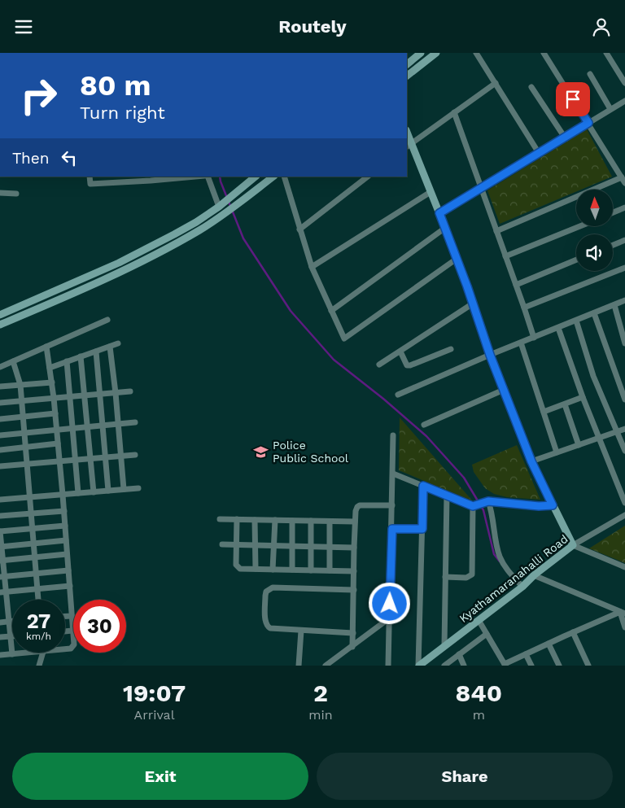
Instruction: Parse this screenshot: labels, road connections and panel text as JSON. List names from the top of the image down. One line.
{"streets":{"main road":["Kyathamaranahalli Road"]},"places":{"school or university":["Police Public School"]},"north":"top","page":{"header":"Routely","turn":["80 m","Turn right"],"then":"Then","speed":"27 km/h","limit":"30","eta":["19:07","Arrival","2","min","840","m"],"buttons":["Exit","Share"]}}
